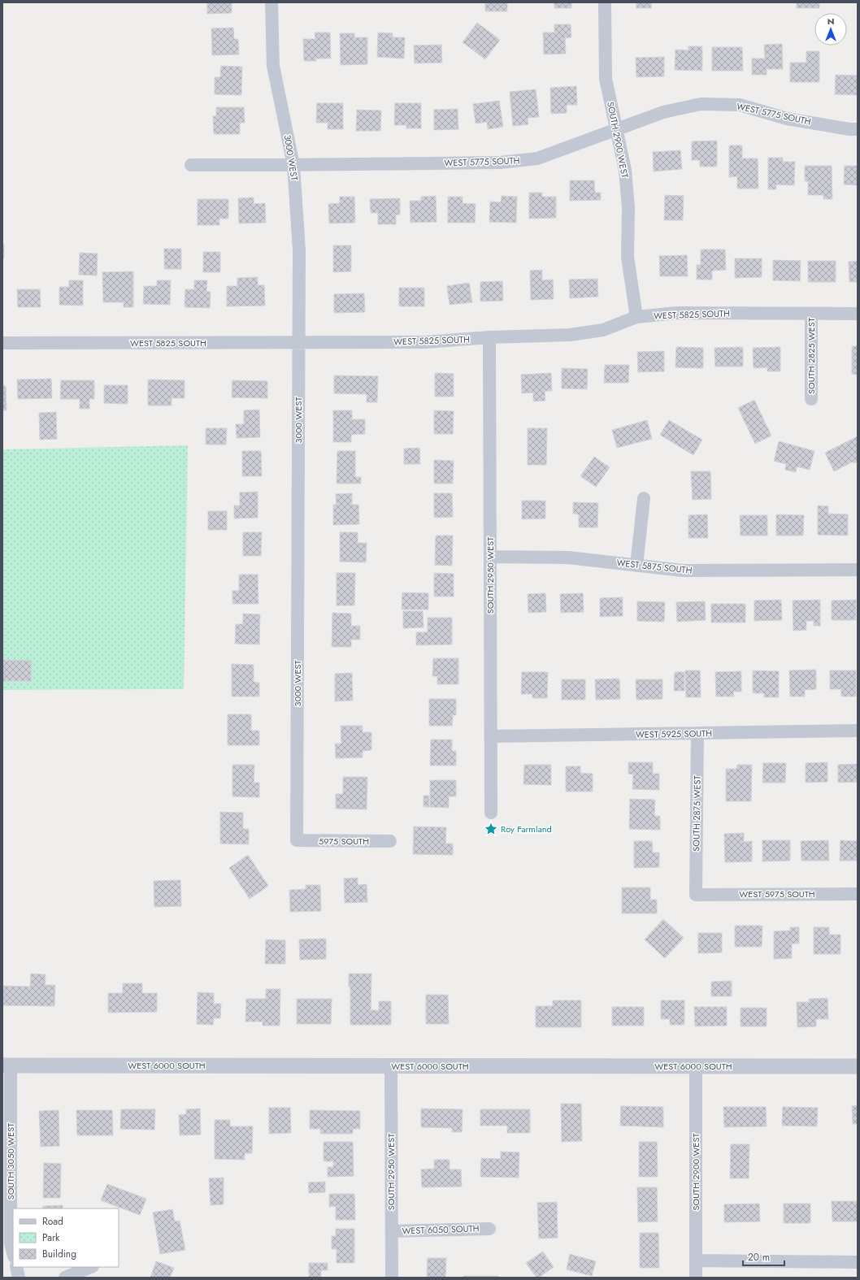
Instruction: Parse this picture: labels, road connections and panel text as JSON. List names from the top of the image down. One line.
{"streets":{"street":["WEST 5775 SOUTH","SOUTH 2900 WEST","3000 WEST","WEST 5825 SOUTH","SOUTH 2825 WEST","WEST 5875 SOUTH","SOUTH 2950 WEST","WEST 5925 SOUTH","SOUTH 2875 WEST","5975 SOUTH","WEST 5975 SOUTH","WEST 6000 SOUTH","SOUTH 3050 WEST","WEST 6050 SOUTH"]},"crossings":[["WEST 5775 SOUTH","SOUTH 2900 WEST"],["WEST 5775 SOUTH","3000 WEST"],["SOUTH 2900 WEST","WEST 5825 SOUTH"],["SOUTH 2900 WEST","WEST 6000 SOUTH"],["3000 WEST","WEST 5825 SOUTH"],["3000 WEST","5975 SOUTH"],["WEST 5825 SOUTH","SOUTH 2825 WEST"],["WEST 5825 SOUTH","SOUTH 2950 WEST"],["WEST 5875 SOUTH","SOUTH 2950 WEST"],["SOUTH 2950 WEST","WEST 5925 SOUTH"],["SOUTH 2950 WEST","WEST 6000 SOUTH"],["SOUTH 2950 WEST","WEST 6050 SOUTH"],["WEST 5925 SOUTH","SOUTH 2875 WEST"],["SOUTH 2875 WEST","WEST 5975 SOUTH"],["WEST 6000 SOUTH","SOUTH 3050 WEST"]],"places":{"place":["Roy Farmland"]},"legend":["Road","Park","Building"],"scale_bar":"20 m","north":"top"}
